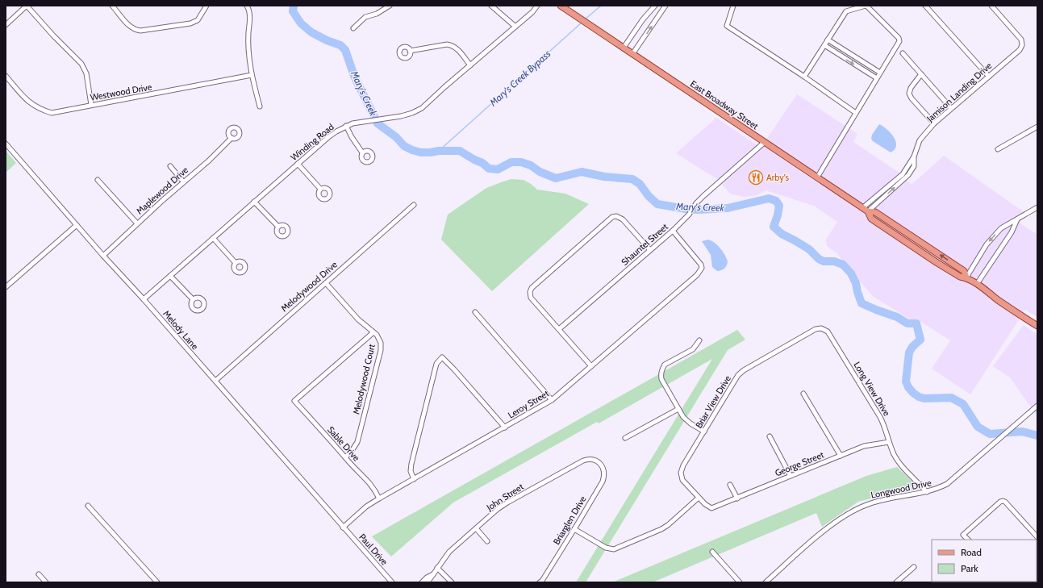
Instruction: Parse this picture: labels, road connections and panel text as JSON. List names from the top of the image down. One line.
{"streets":{"main road":["East Broadway Street"],"street":["Westwood Drive","Jamison Landing Drive","Winding Road","Maplewood Drive","Shauntel Street","Melodywood Drive","Melody Lane","Melodywood Court","Long View Drive","Briar View Drive","Leroy Street","Sable Drive","George Street","Longwood Drive","John Street","Briarglen Drive","Paul Drive"]},"crossings":[["Jamison Landing Drive","East Broadway Street"],["East Broadway Street","Shauntel Street"],["Winding Road","Melody Lane"],["Maplewood Drive","Melody Lane"],["Shauntel Street","Leroy Street"],["Melodywood Drive","Melody Lane"],["Melodywood Drive","Melodywood Court"],["Melody Lane","Leroy Street"],["Melody Lane","Paul Drive"],["Melodywood Court","Sable Drive"],["Long View Drive","Briar View Drive"],["Long View Drive","George Street"],["Long View Drive","Longwood Drive"],["Briar View Drive","George Street"],["Leroy Street","Sable Drive"],["Leroy Street","Paul Drive"],["John Street","Briarglen Drive"]],"water":["Mary's Creek Bypass","Mary's Creek"],"places":{"restaurant":["Arby's"]},"legend":["Road","Park"]}
